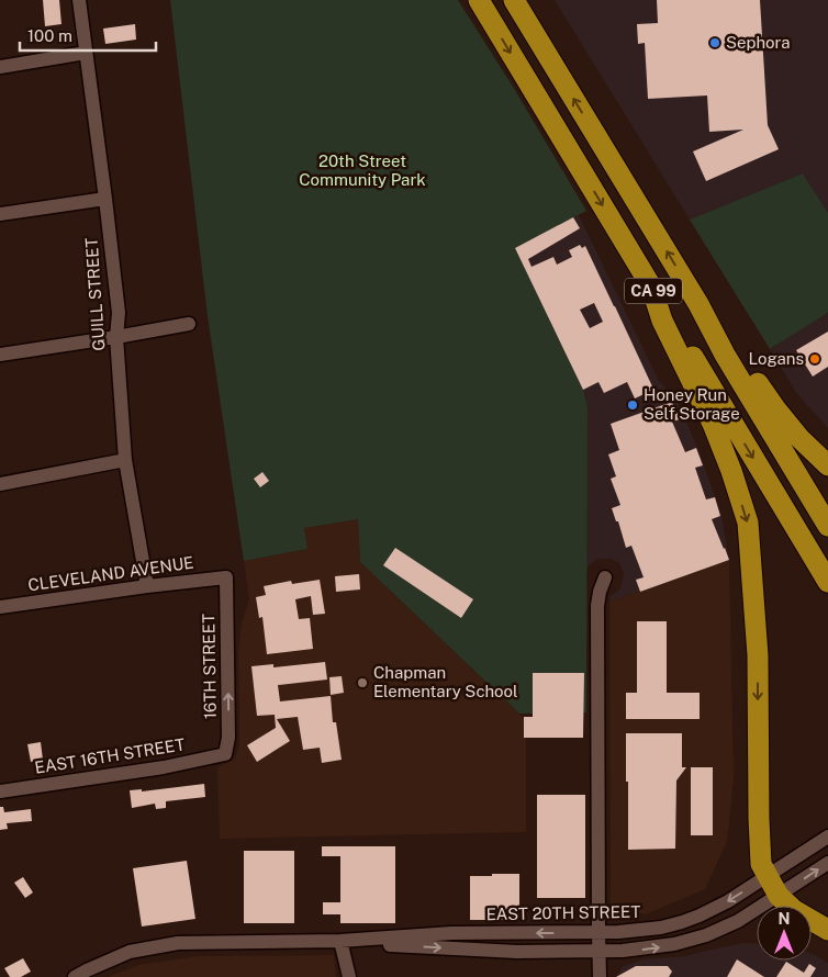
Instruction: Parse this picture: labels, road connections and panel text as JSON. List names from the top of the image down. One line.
{"streets":{"highway":["CA 99"],"street":["GUILL STREET","CLEVELAND AVENUE","16TH STREET","EAST 16TH STREET","EAST 20TH STREET"]},"crossings":[["GUILL STREET","CLEVELAND AVENUE"],["CLEVELAND AVENUE","16TH STREET"],["16TH STREET","EAST 16TH STREET"]],"one_way":["16TH STREET"],"parks":["20th Street Community Park"],"places":["Sephora","Logans","Honey Run Self Storage","Chapman Elementary School"],"scale_bar":"100 m","north":"top"}
